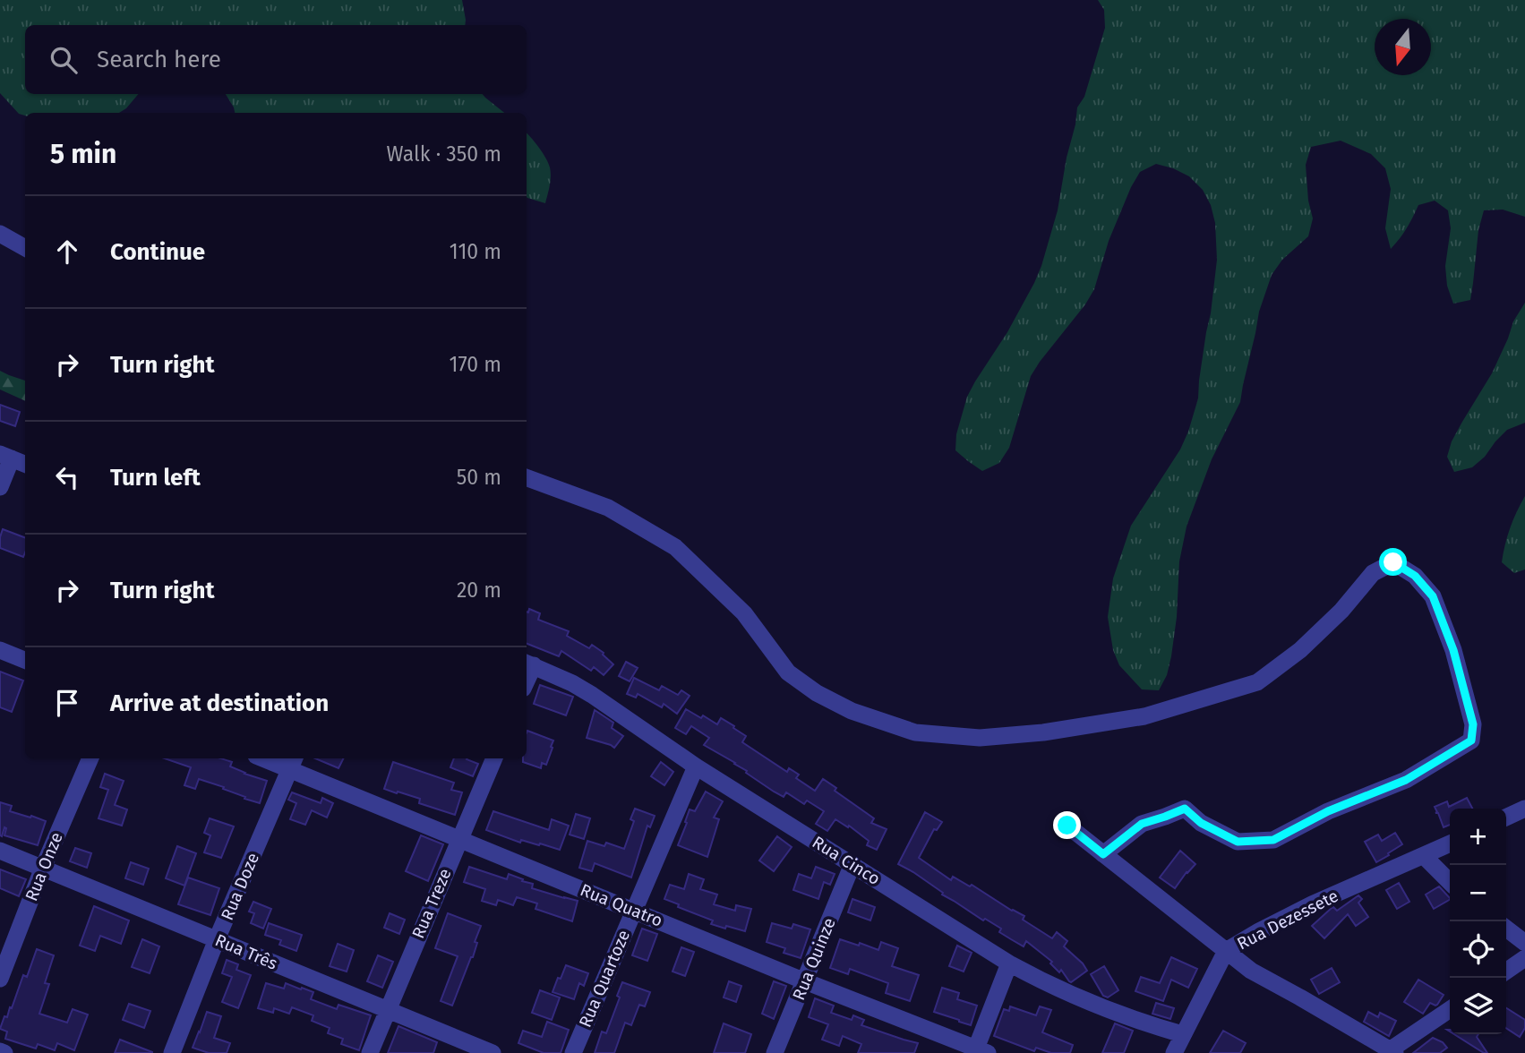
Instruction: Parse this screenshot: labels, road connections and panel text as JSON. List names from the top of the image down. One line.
{"streets":{"street":["Rua Cinco","Rua Onze","Rua Doze","Rua Treze","Rua Quatro","Rua Dezessete","Rua Três","Rua Quinze","Rua Quartoze"]},"crossings":[["Rua Cinco","Rua Dezessete"],["Rua Cinco","Rua Quinze"],["Rua Cinco","Rua Quartoze"],["Rua Onze","Rua Três"],["Rua Doze","Rua Quatro"],["Rua Doze","Rua Três"],["Rua Treze","Rua Quatro"],["Rua Treze","Rua Três"],["Rua Quatro","Rua Quinze"],["Rua Quatro","Rua Quartoze"]],"north":"bottom","page":{"search":"Search here","heading":["5 min","Walk · 350 m"],"list":[["Continue","110 m"],["Turn right","170 m"],["Turn left","50 m"],["Turn right","20 m"],"Arrive at destination"],"map_buttons":["+","−"]}}
